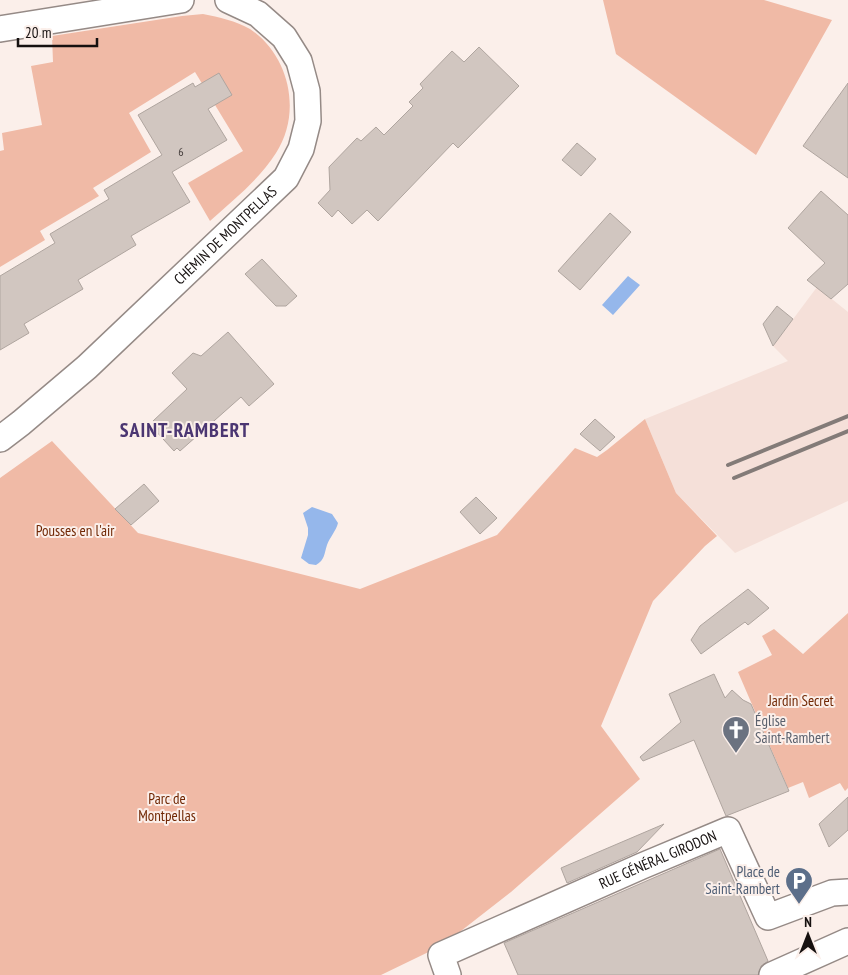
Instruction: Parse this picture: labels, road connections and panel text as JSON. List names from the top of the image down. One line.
{"streets":{"street":["CHEMIN DE MONTPELLAS","RUE GÉNÉRAL GIRODON"]},"districts":["SAINT-RAMBERT"],"parks":["Pousses en l'air","Jardin Secret","Parc de Montpellas"],"places":{"church":["Église Saint-Rambert"],"parking":["Place de Saint-Rambert"]},"house_numbers":["6"],"scale_bar":"20 m","north":"top"}
